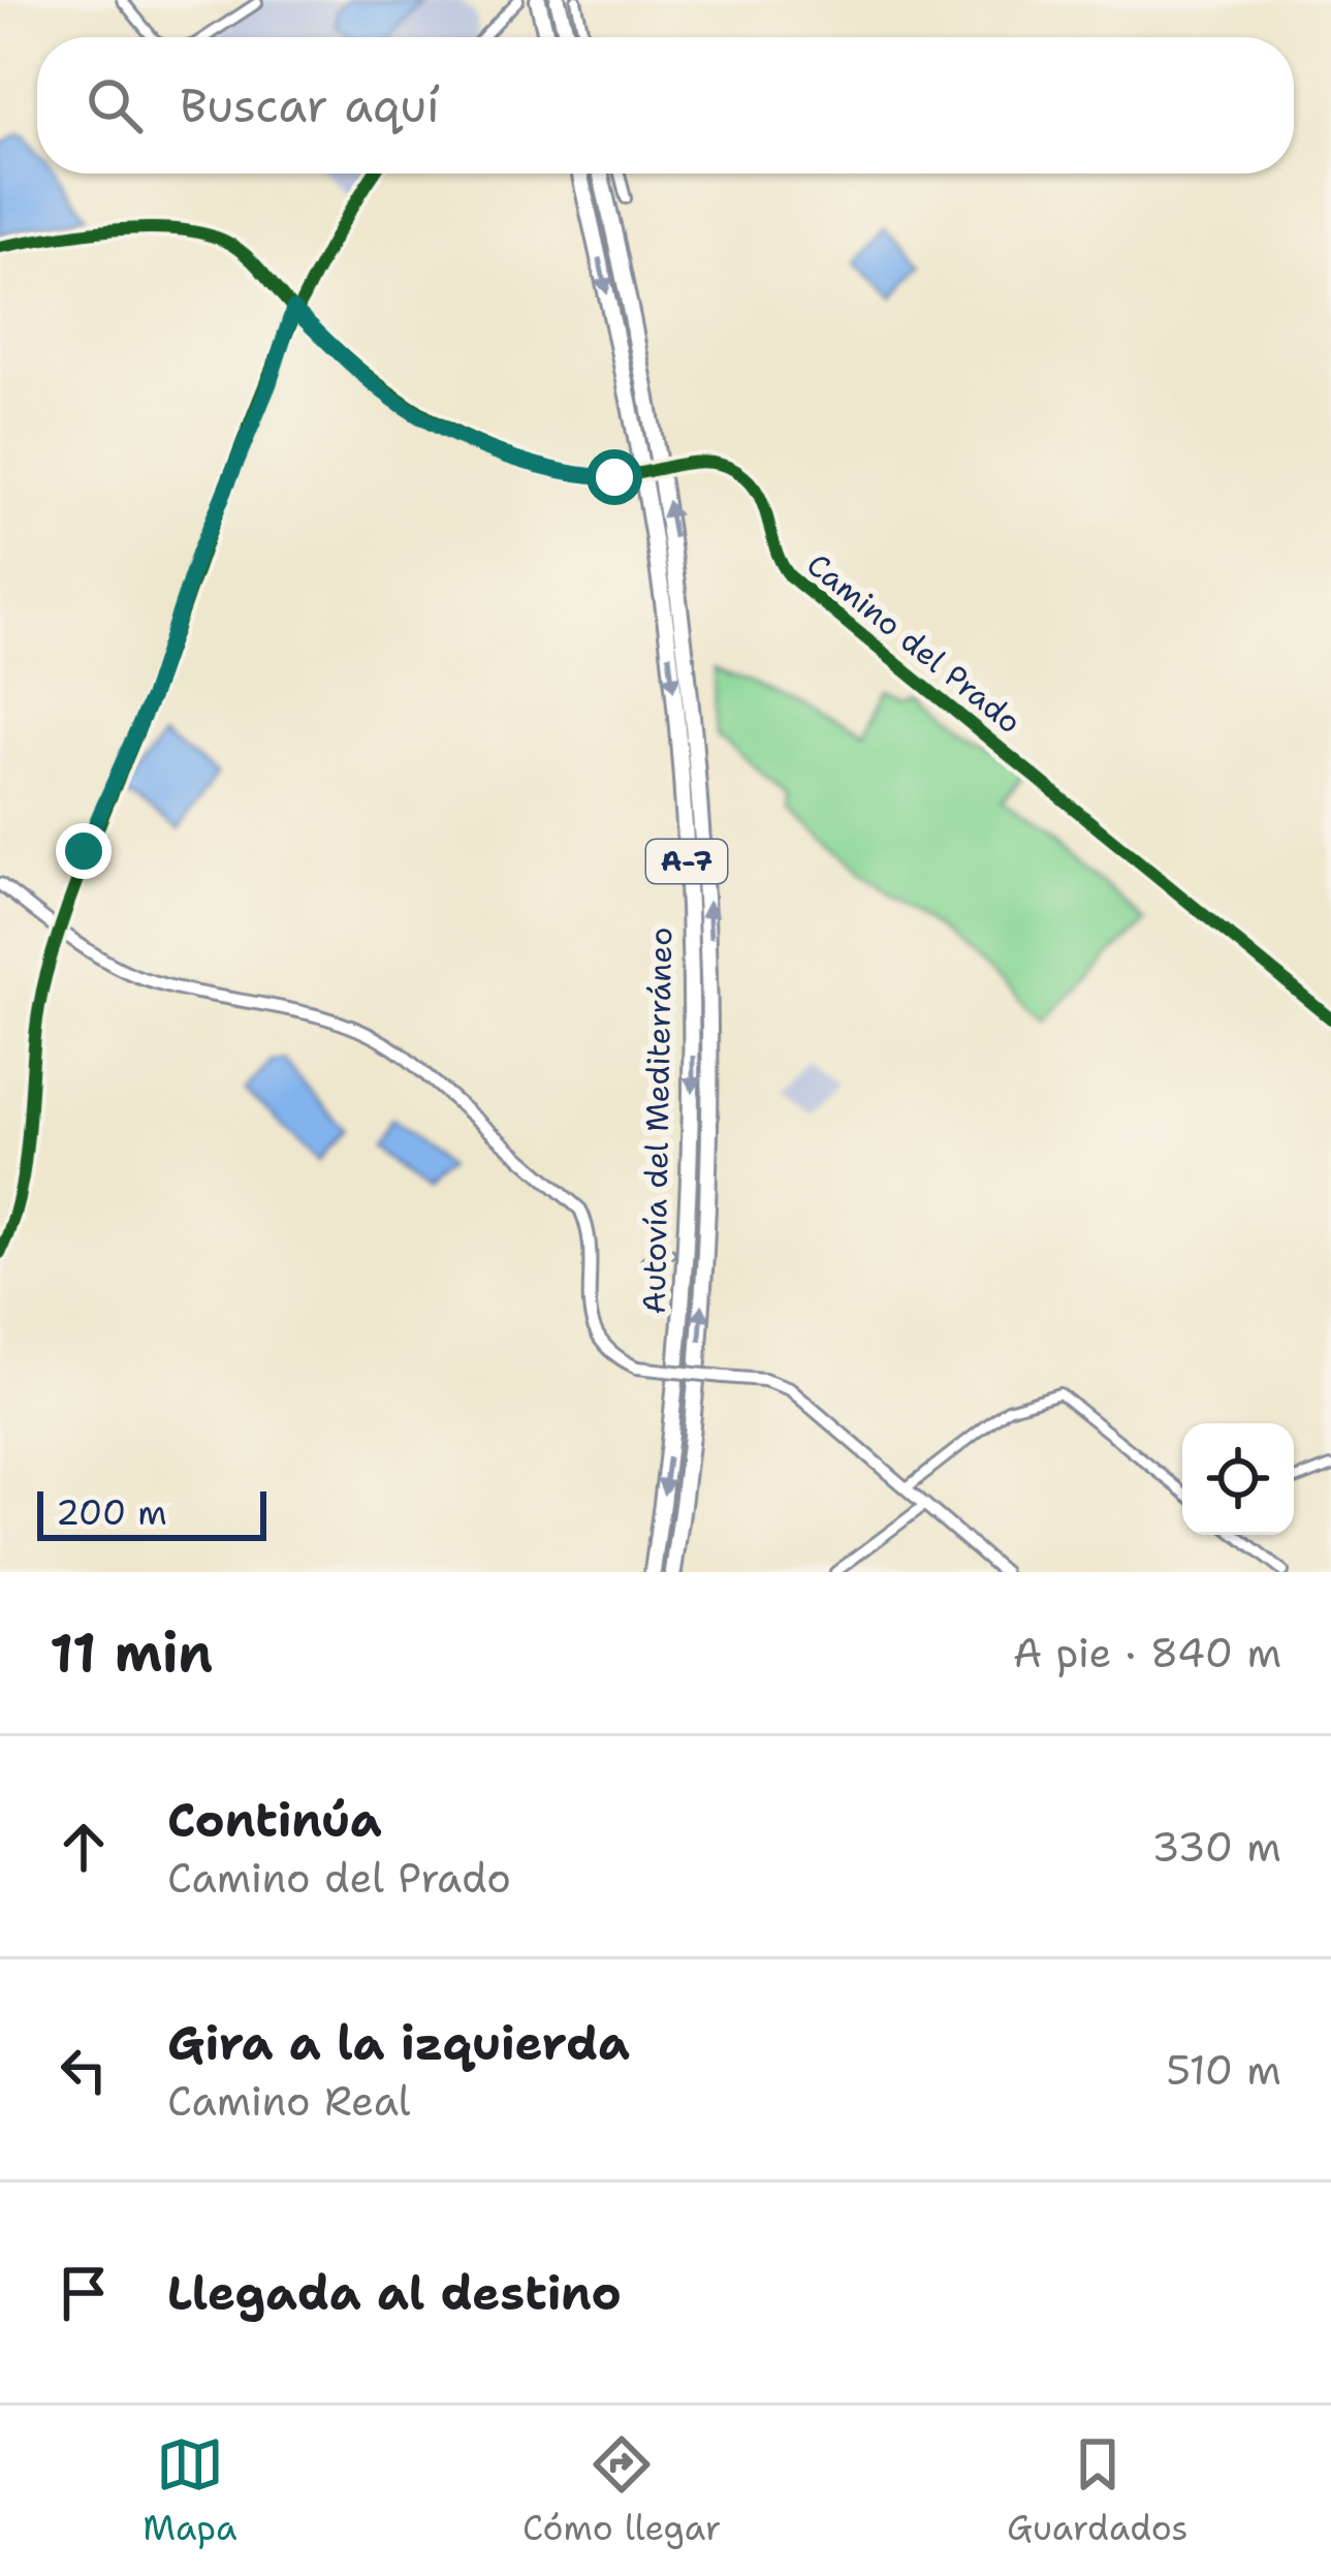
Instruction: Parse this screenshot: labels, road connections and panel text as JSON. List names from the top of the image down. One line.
{"streets":{"highway":["A-7","Autovía del Mediterráneo"],"street":["Camino del Prado"]},"scale_bar":"200 m","page":{"search":"Buscar aquí","scale":"200 m","heading":["11 min","A pie · 840 m"],"list":[["Continúa","Camino del Prado","330 m"],["Gira a la izquierda","Camino Real","510 m"],"Llegada al destino"],"nav":["Mapa","Cómo llegar","Guardados"]}}
